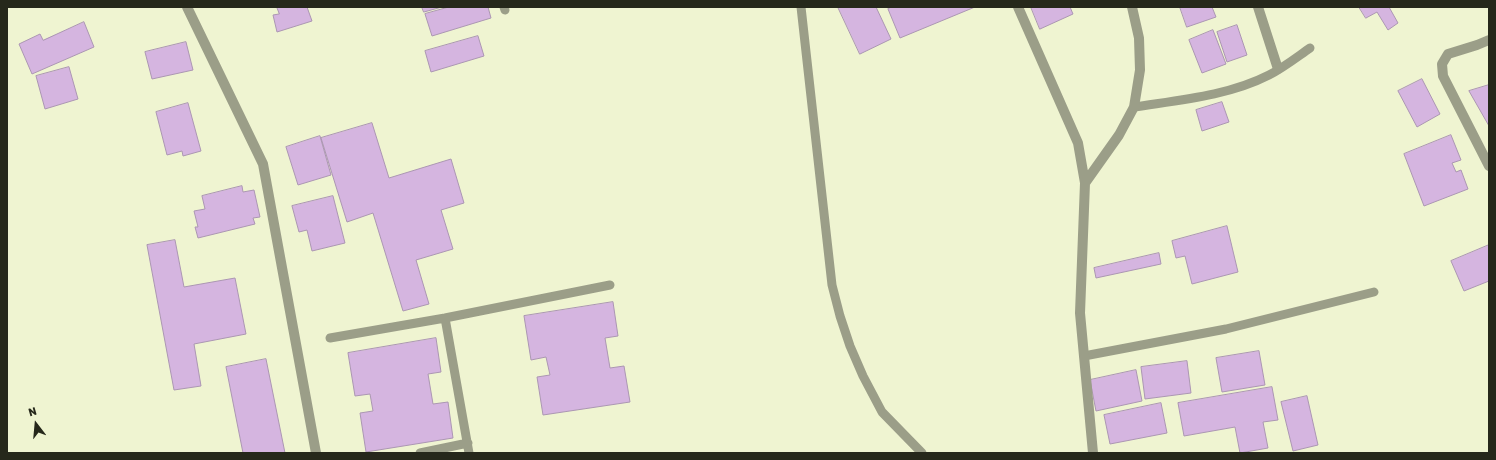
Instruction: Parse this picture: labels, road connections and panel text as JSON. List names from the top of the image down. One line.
{"north":"top"}
